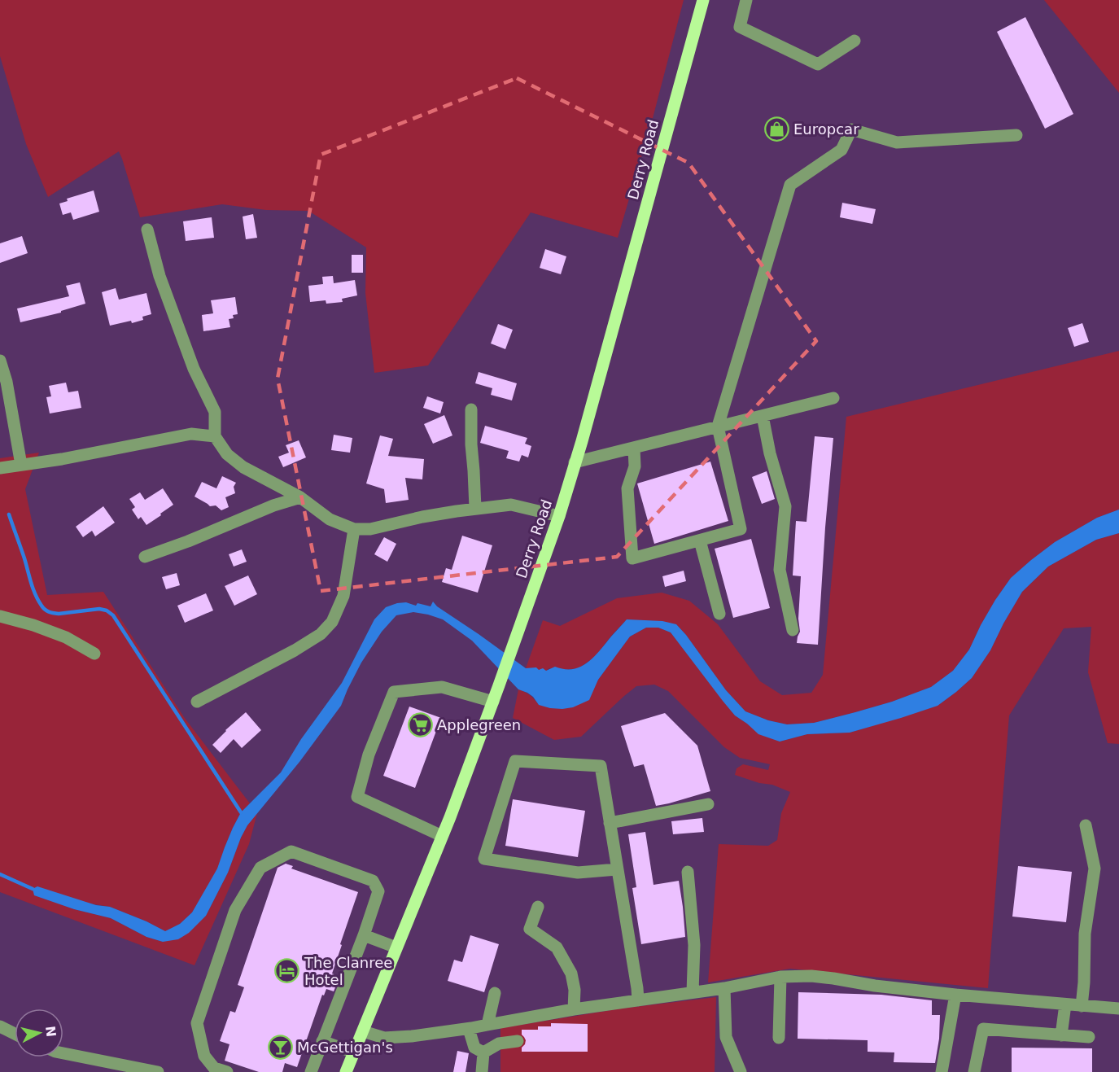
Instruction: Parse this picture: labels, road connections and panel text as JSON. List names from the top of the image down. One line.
{"streets":{"main road":["Derry Road"]},"places":{"shop":["Europcar"],"supermarket":["Applegreen"],"hotel":["The Clanree Hotel"],"bar":["McGettigan's"]},"north":"right"}
